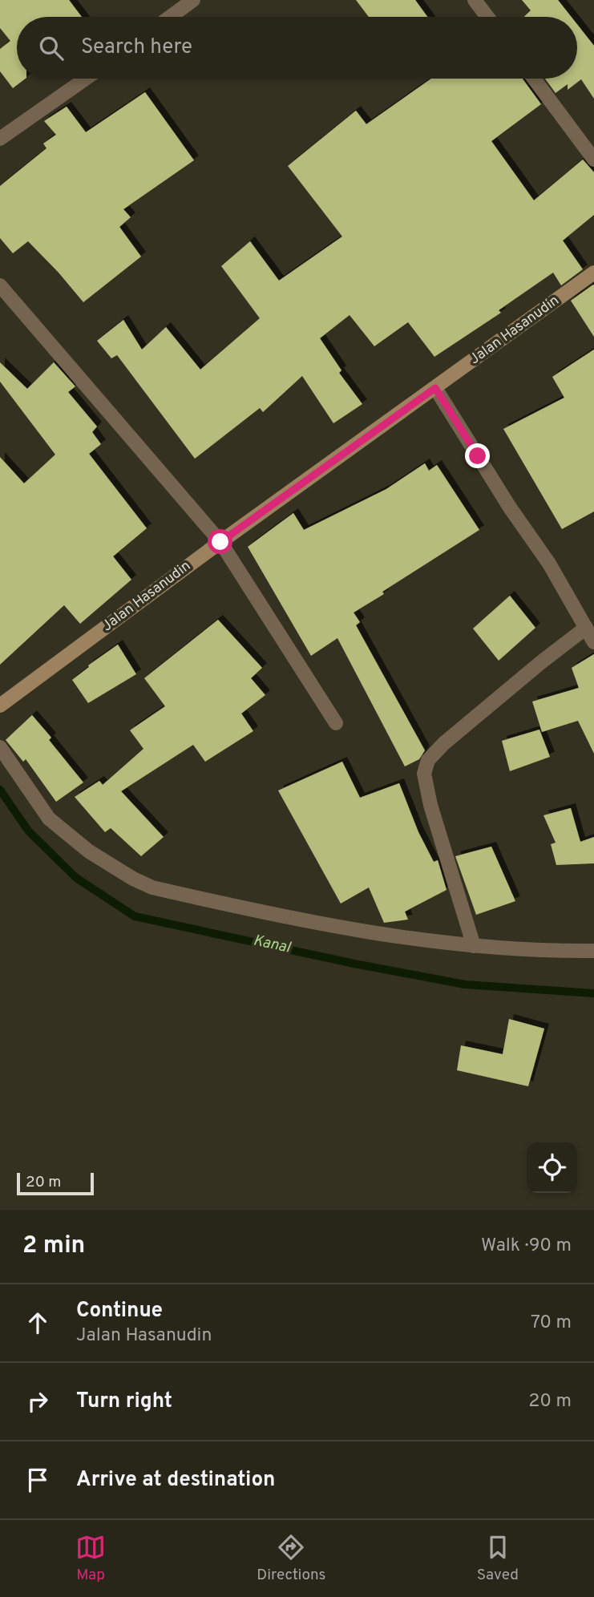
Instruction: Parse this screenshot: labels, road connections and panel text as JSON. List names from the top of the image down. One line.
{"streets":{"main road":["Jalan Hasanudin"]},"water":["Kanal"],"scale_bar":"20 m","page":{"search":"Search here","scale":"20 m","heading":["2 min","Walk · 90 m"],"list":[["Continue","Jalan Hasanudin","70 m"],["Turn right","20 m"],"Arrive at destination"],"nav":["Map","Directions","Saved"]}}
